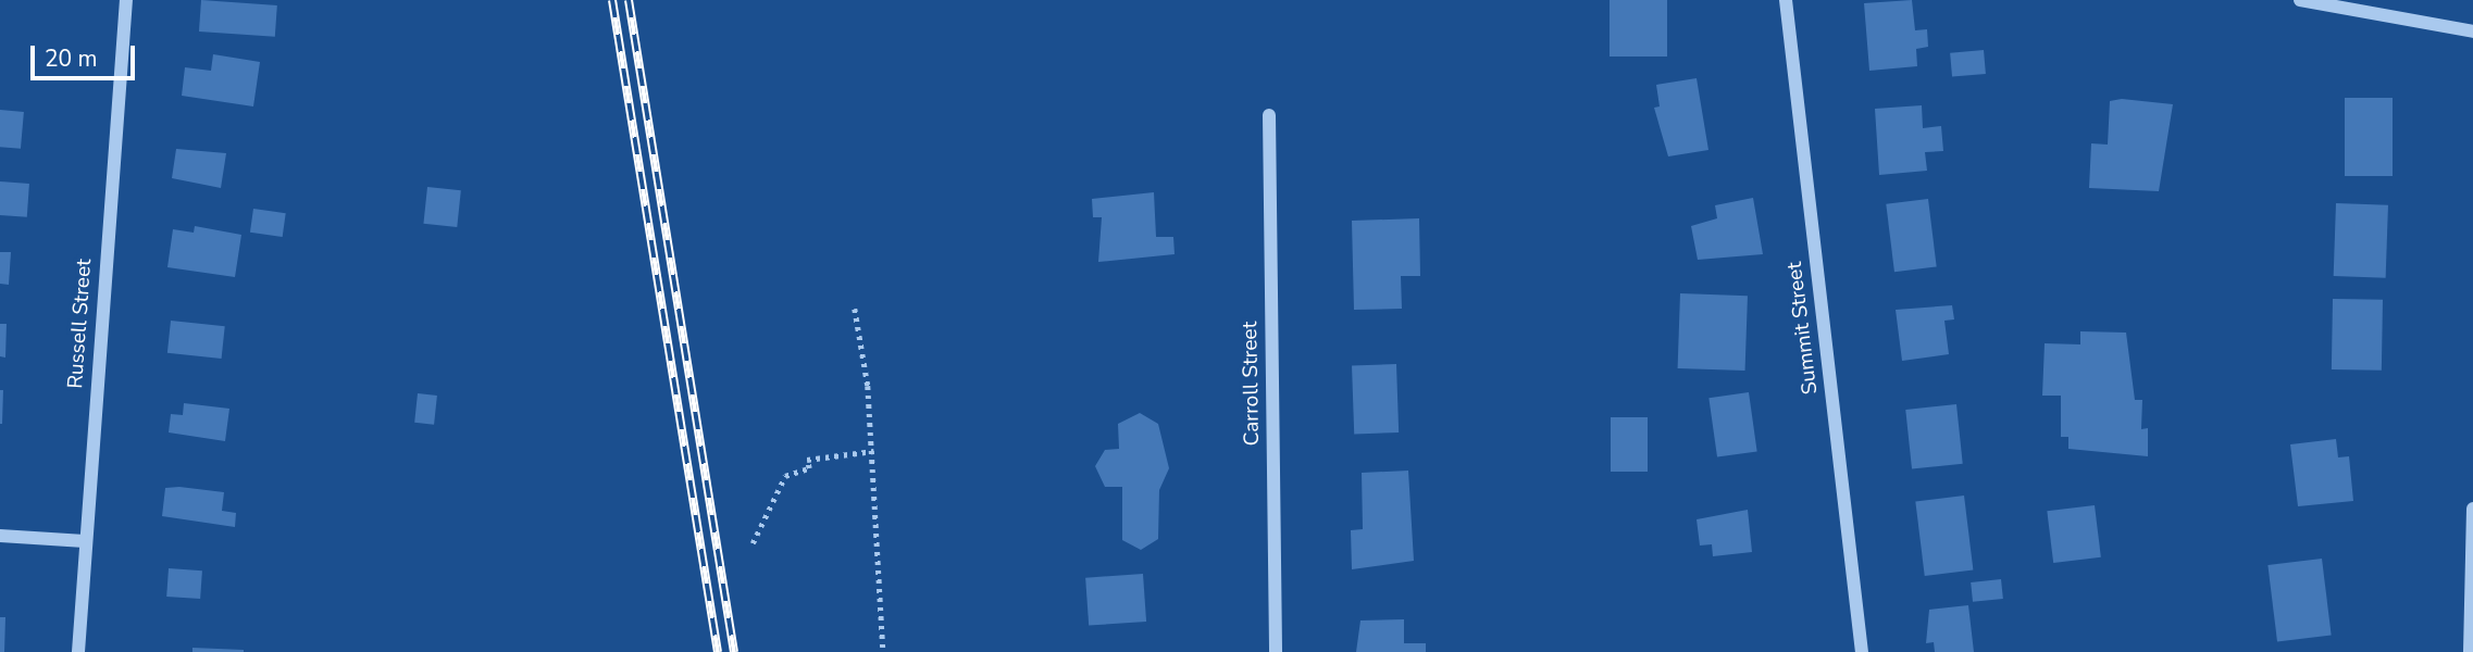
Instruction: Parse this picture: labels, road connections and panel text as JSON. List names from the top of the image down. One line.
{"streets":{"street":["Russell Street","Summit Street","Carroll Street"]},"scale_bar":"20 m"}
